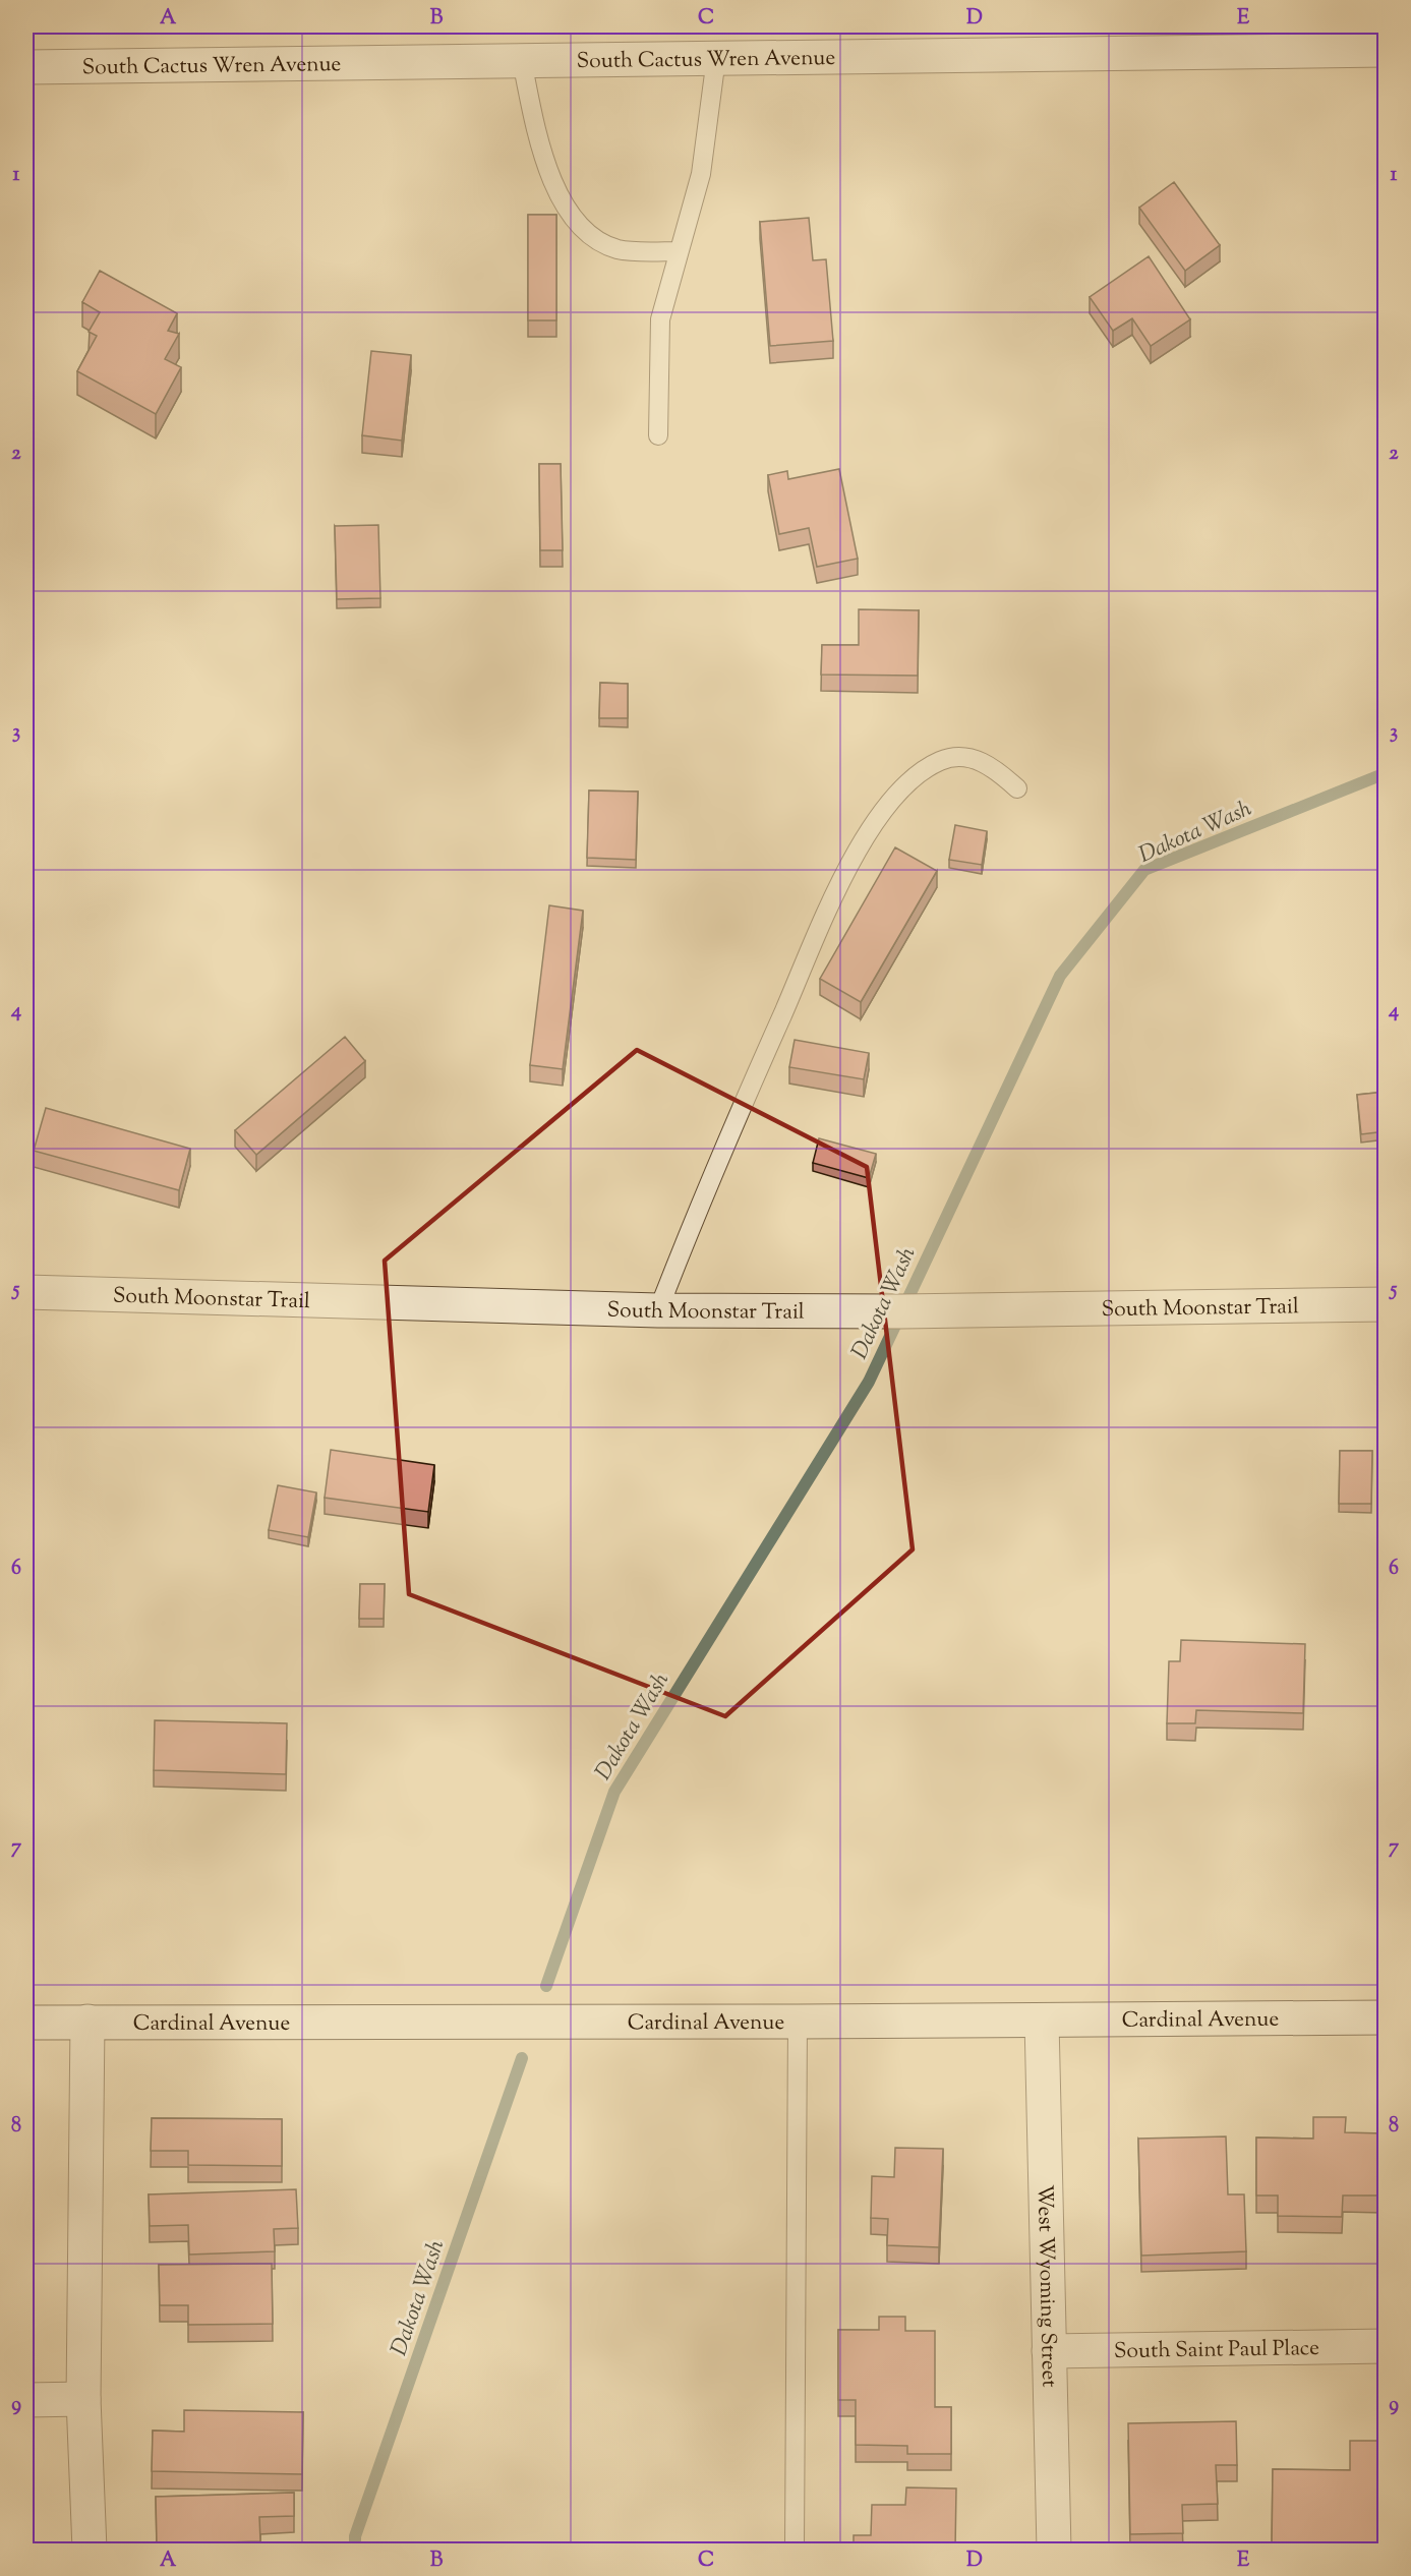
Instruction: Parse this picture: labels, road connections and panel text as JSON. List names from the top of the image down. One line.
{"streets":{"street":["South Cactus Wren Avenue","South Moonstar Trail","Cardinal Avenue","West Wyoming Street","South Saint Paul Place"]},"crossings":[["Cardinal Avenue","West Wyoming Street"],["West Wyoming Street","South Saint Paul Place"]],"water":["Dakota Wash"],"grid":{"columns":["A","B","C","D","E"],"rows":["1","2","3","4","5","6","7","8","9"]}}
